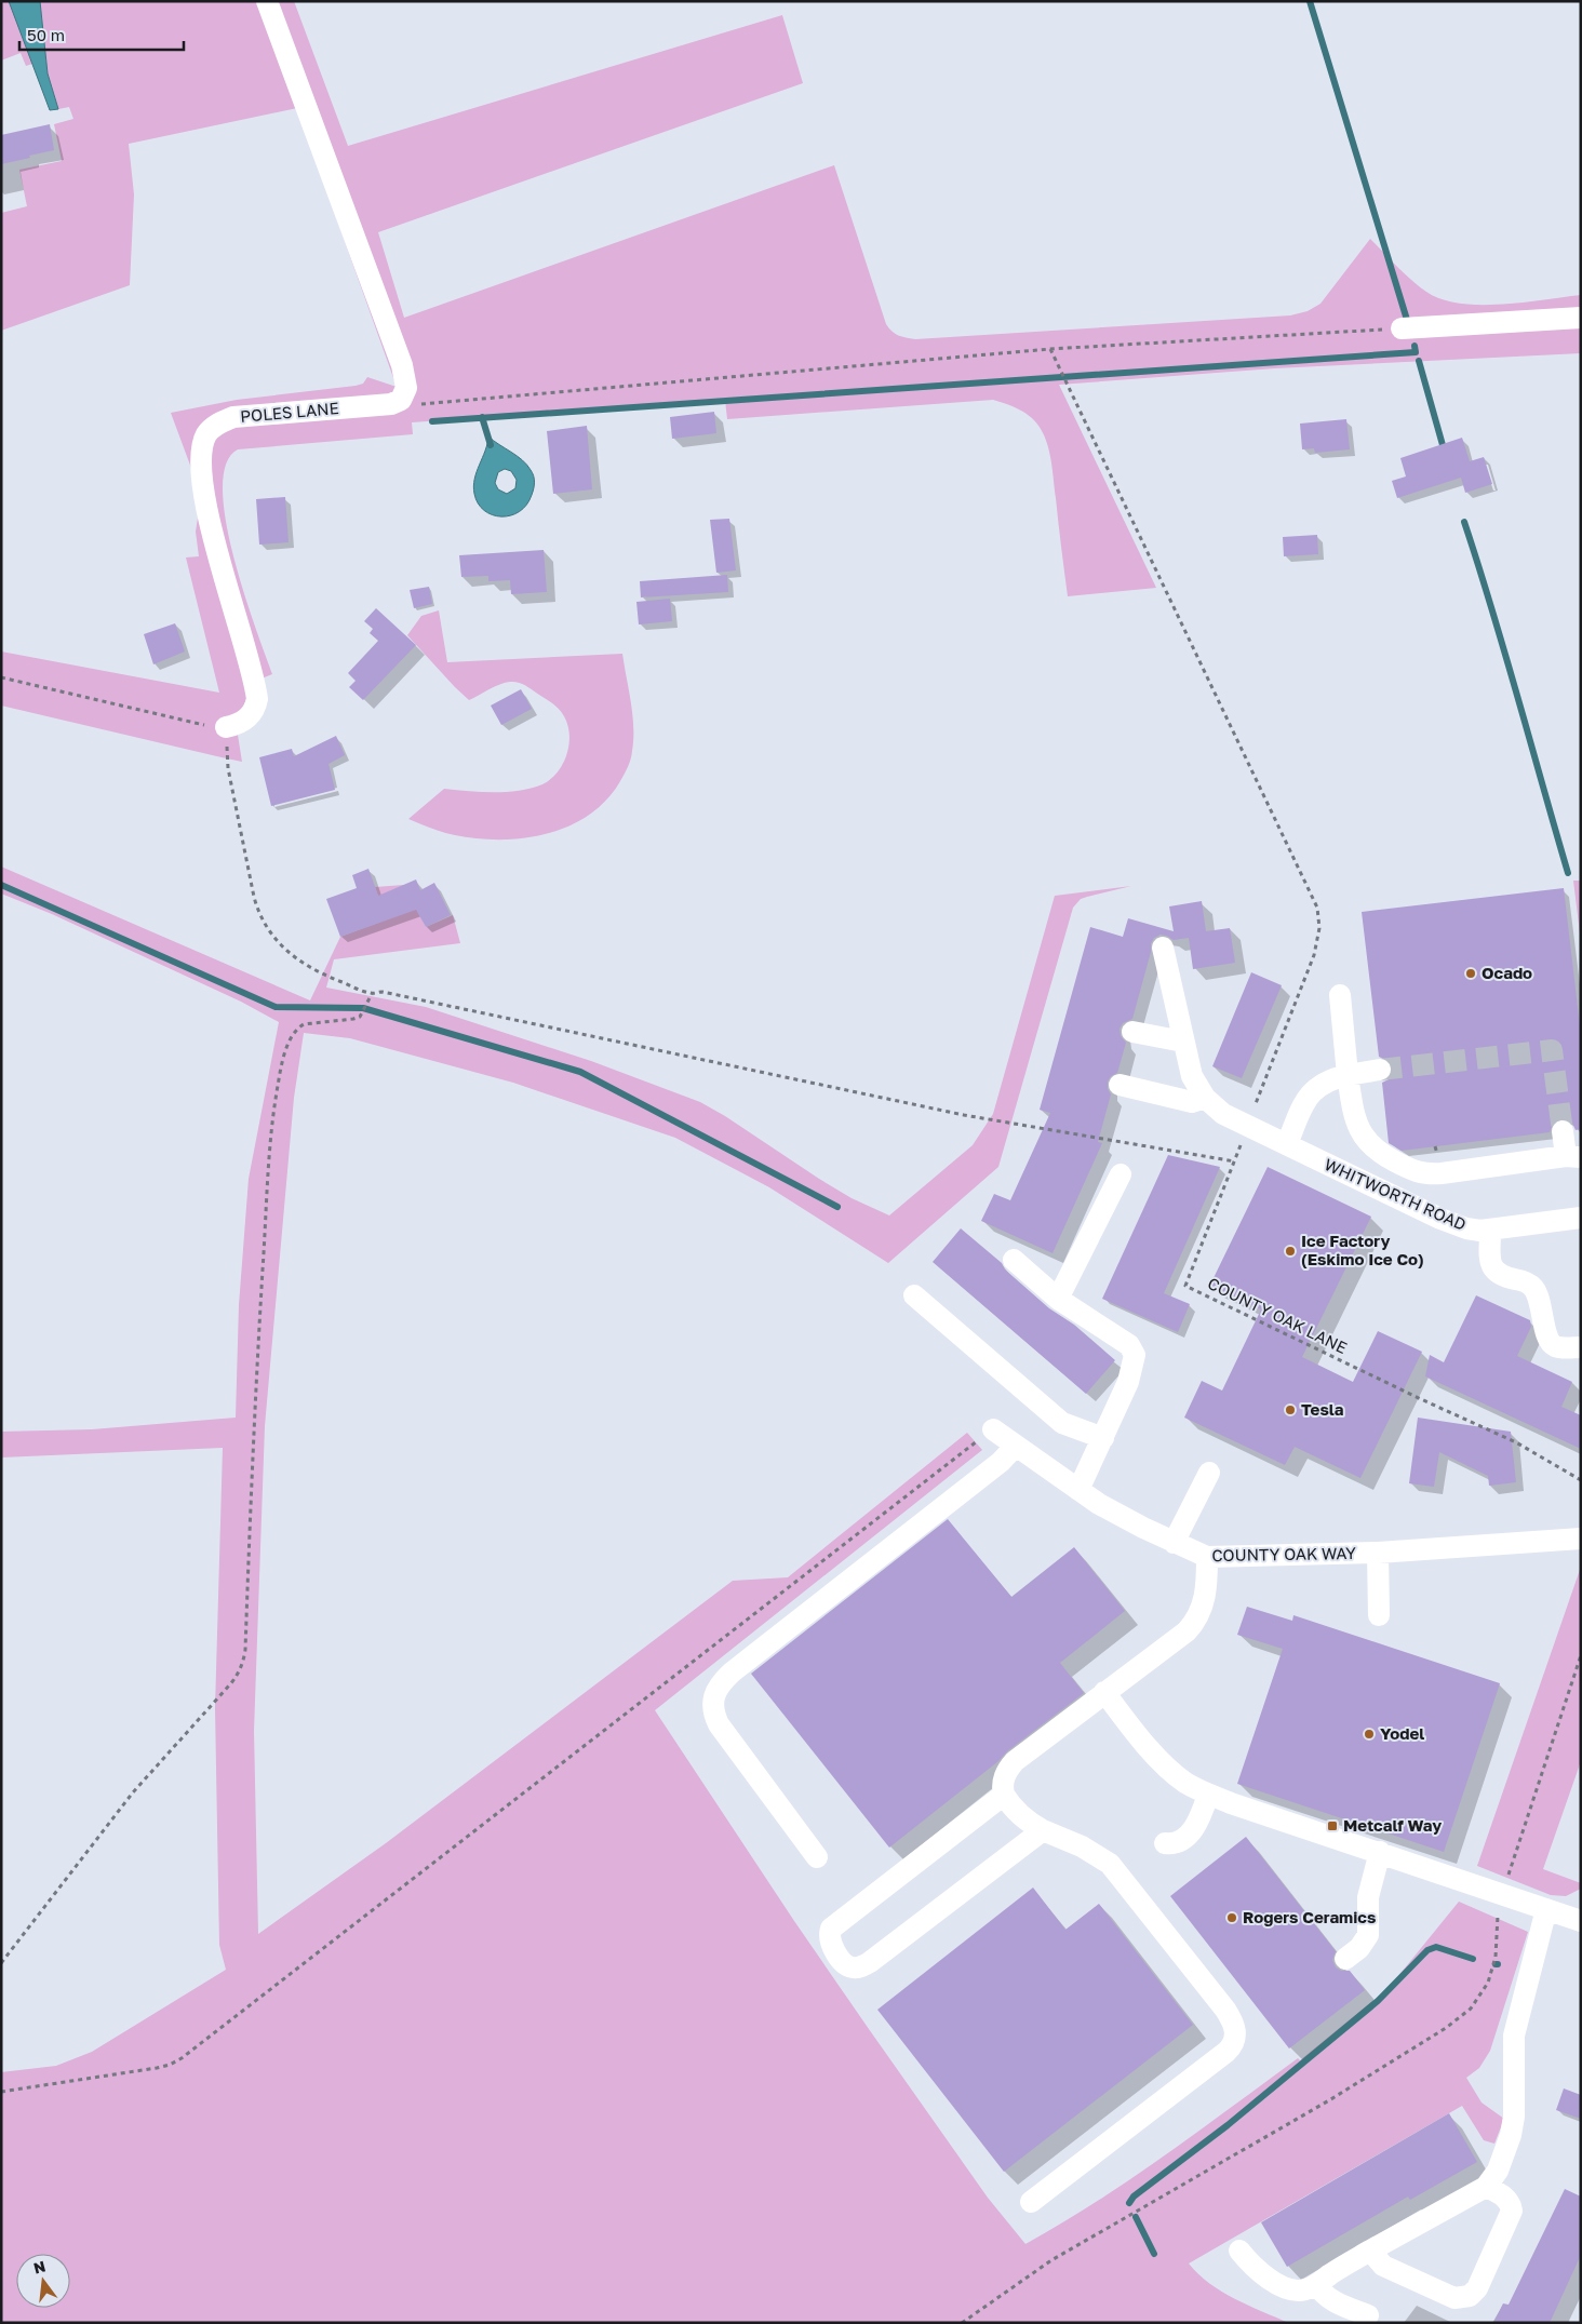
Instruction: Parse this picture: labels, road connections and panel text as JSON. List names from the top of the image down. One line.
{"streets":{"street":["POLES LANE","WHITWORTH ROAD","COUNTY OAK WAY"],"path":["COUNTY OAK LANE"]},"crossings":[["WHITWORTH ROAD","COUNTY OAK LANE"]],"places":{"other":["Ocado","Ice Factory (Eskimo Ice Co)","Tesla","Yodel","Rogers Ceramics"],"transit":["Metcalf Way"]},"scale_bar":"50 m","north":"top"}
